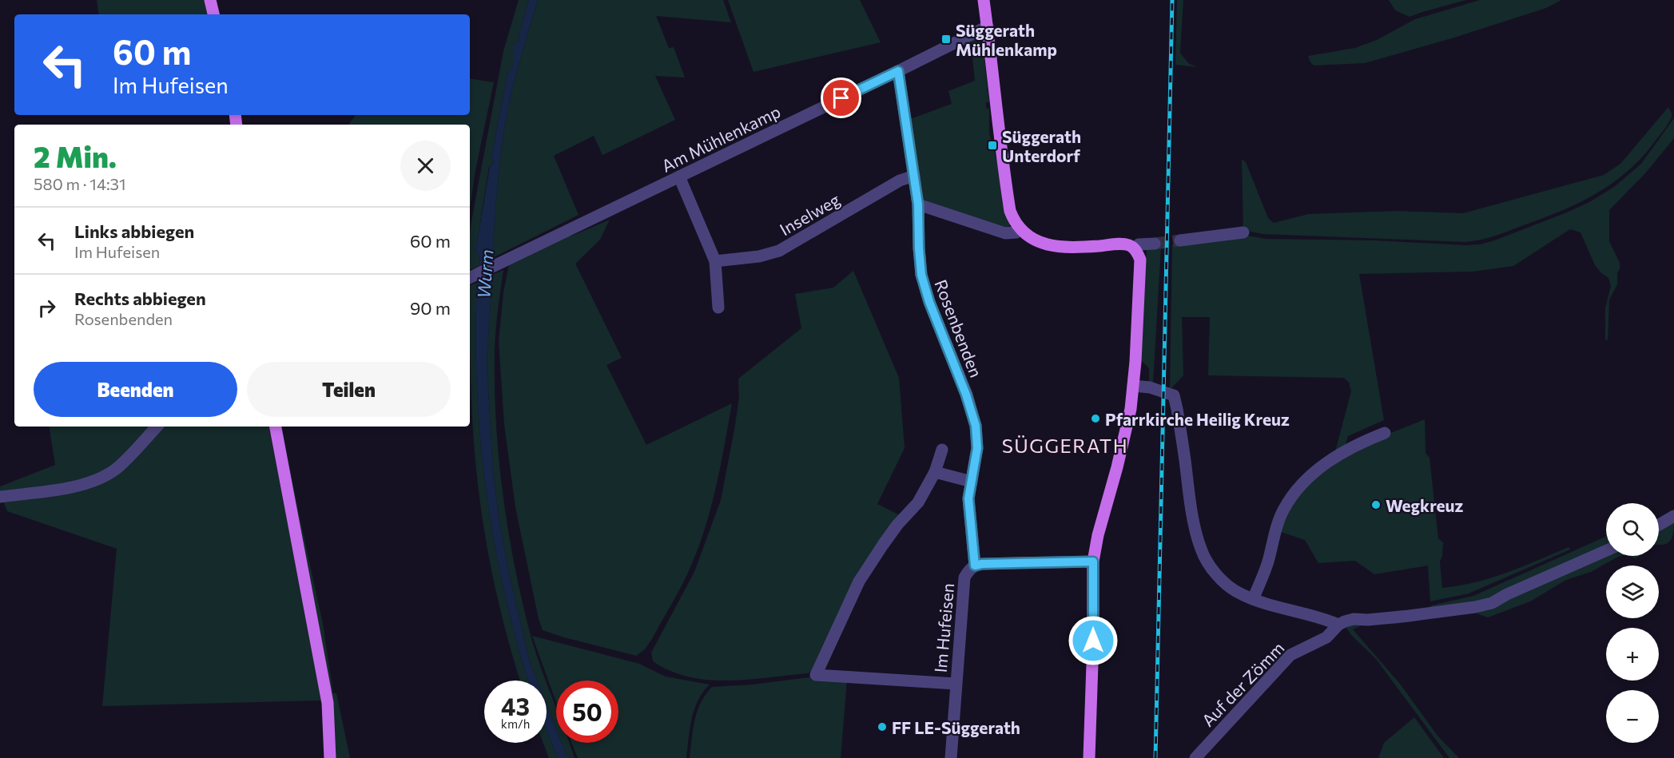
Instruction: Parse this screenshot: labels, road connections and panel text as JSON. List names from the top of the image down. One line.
{"streets":{"street":["Am Mühlenkamp","Inselweg","Rosenbenden","Im Hufeisen","Auf der Zömm"]},"crossings":[["Am Mühlenkamp","Rosenbenden"],["Inselweg","Rosenbenden"],["Rosenbenden","Im Hufeisen"]],"districts":["SÜGGERATH"],"water":["Wurm"],"places":{"transit":["Süggerath Mühlenkamp","Süggerath Unterdorf"],"other":["Pfarrkirche Heilig Kreuz","Wegkreuz","FF LE-Süggerath"]},"page":{"turn":["60 m","Im Hufeisen"],"heading":["2 Min.","580 m · 14:31"],"list":[{"name":"Links abbiegen","note":"Im Hufeisen","value":"60 m"},{"name":"Rechts abbiegen","note":"Rosenbenden","value":"90 m"}],"buttons":["Beenden","Teilen"],"map_buttons":["+","−"],"speed":"43 km/h","limit":"50"}}
